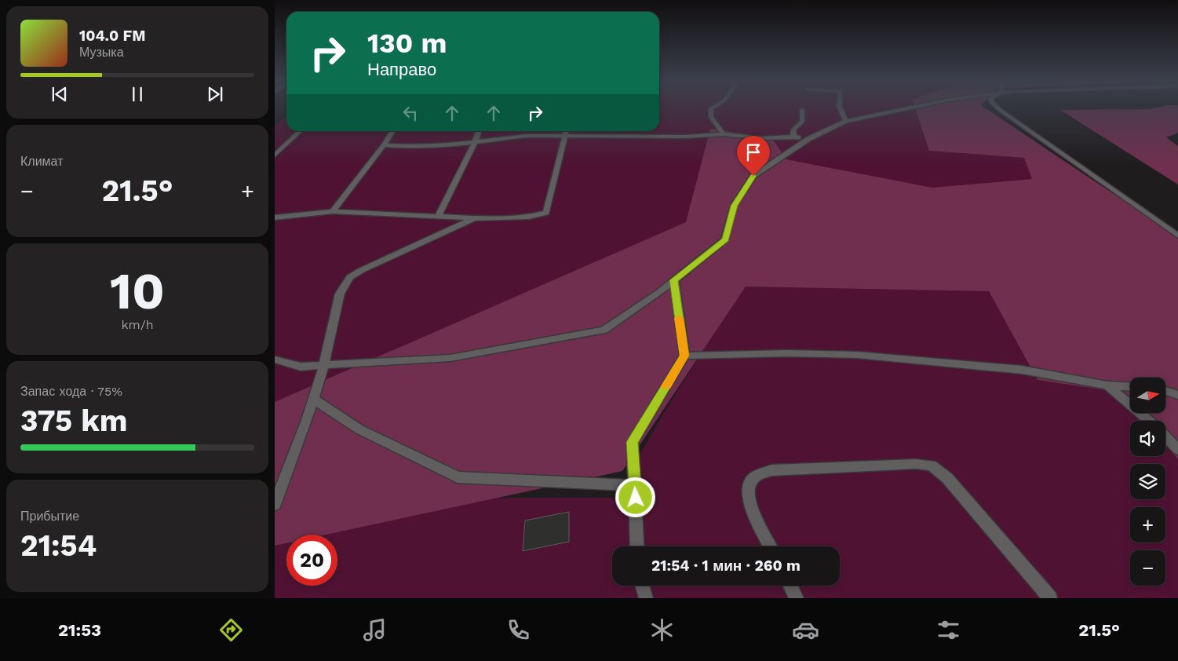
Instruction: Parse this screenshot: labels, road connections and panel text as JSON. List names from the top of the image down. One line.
{"north":"right","page":{"turn":["130 m","Направо"],"song":["104.0 FM","Музыка"],"tile":["Климат",["10","km/h"],["Запас хода · 75%","375 km"],["Прибытие","21:54"]],"heat":["−","21.5°","+"],"map_buttons":["+","−"],"limit":"20","trip":"21:54 · 1 мин · 260 m","tabs":["21:53","21.5°"]}}
